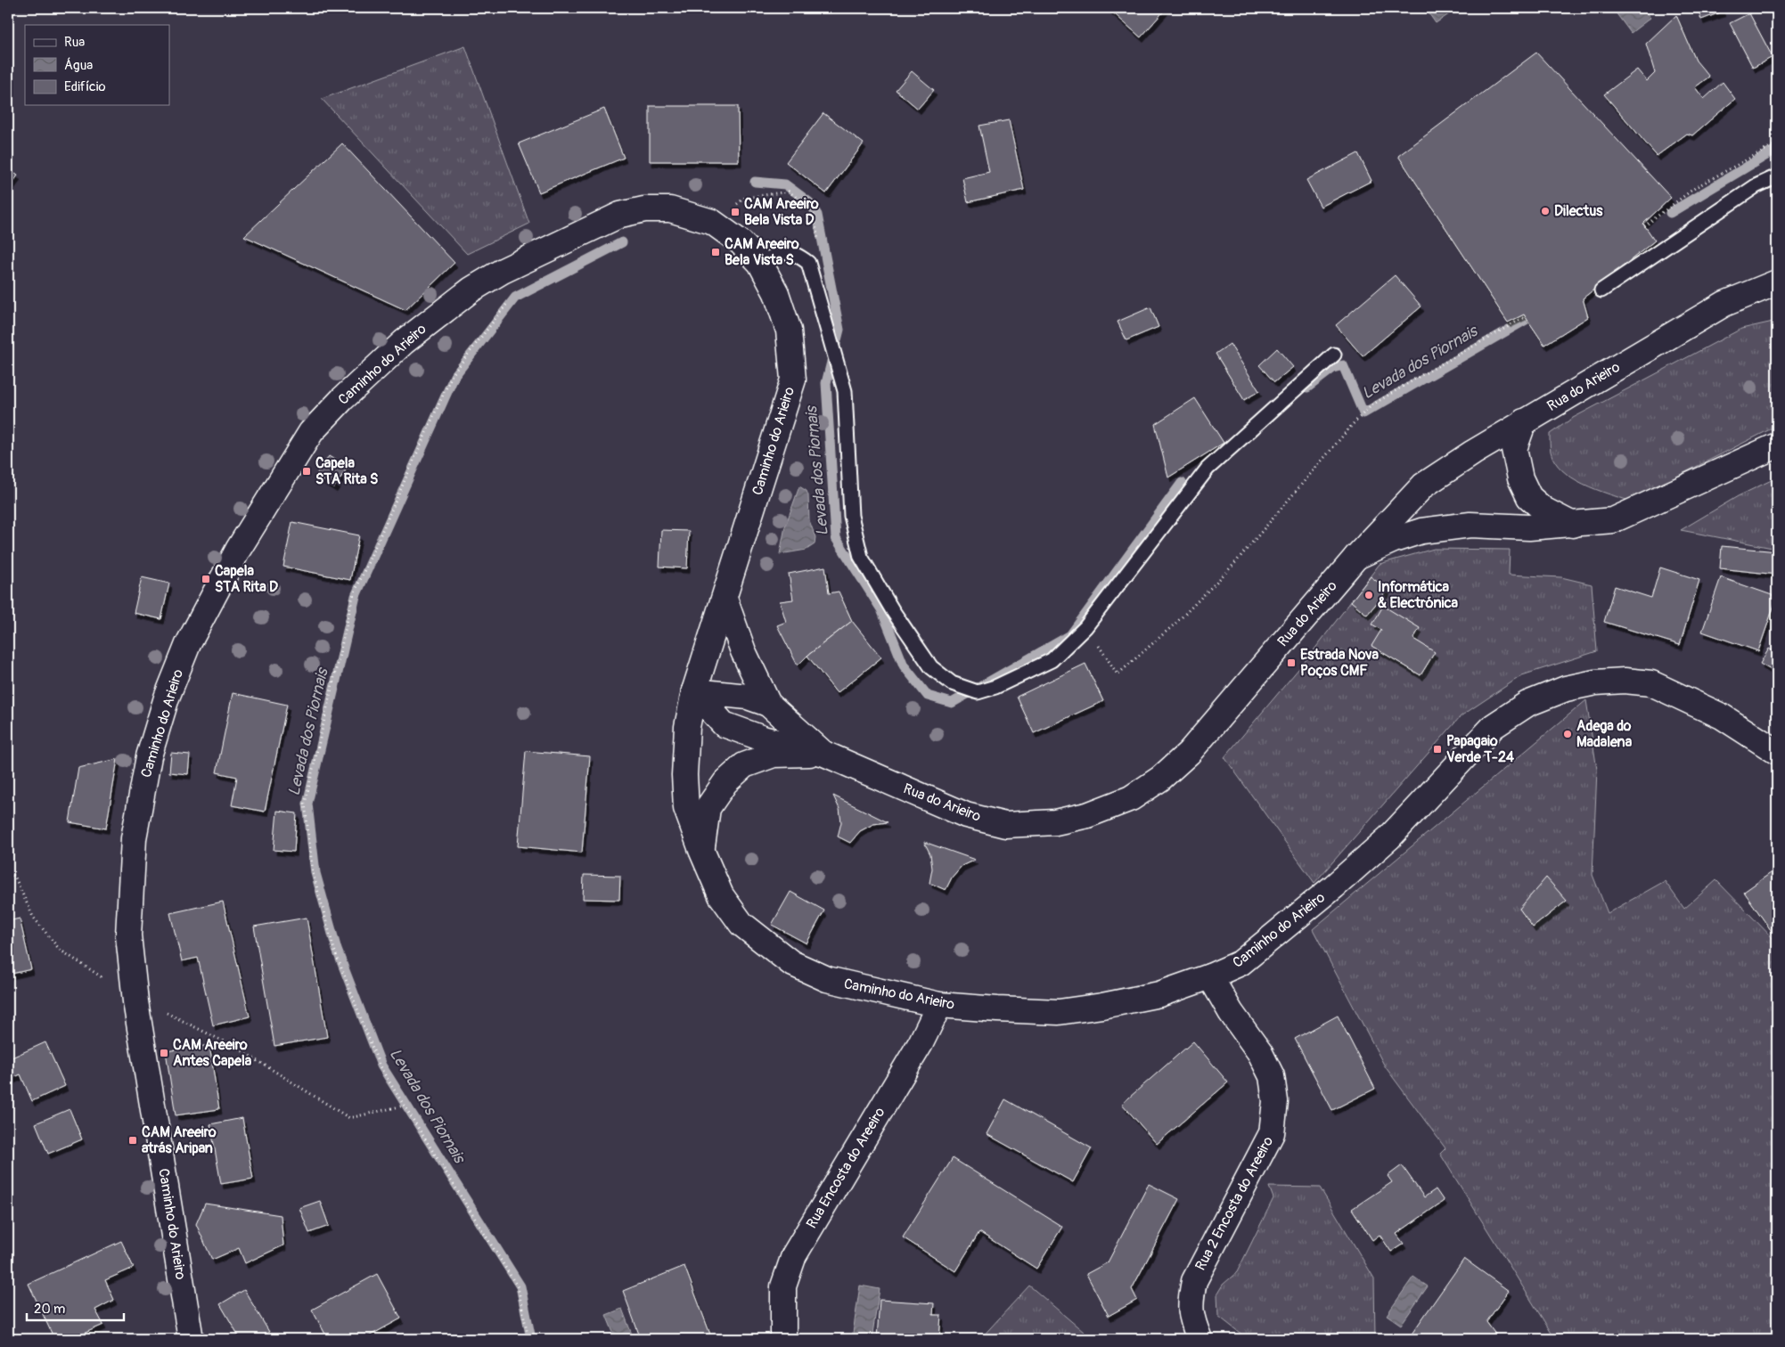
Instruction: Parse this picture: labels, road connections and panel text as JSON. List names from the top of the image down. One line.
{"streets":{"main road":["Caminho do Arieiro","Rua do Arieiro","Rua Encosta do Areeiro","Rua 2 Encosta do Areeiro"]},"crossings":[["Caminho do Arieiro","Rua do Arieiro"],["Caminho do Arieiro","Rua Encosta do Areeiro"],["Caminho do Arieiro","Rua 2 Encosta do Areeiro"]],"water":["Levada dos Piornais"],"places":{"other":["Dilectus","Informática & Electrónica","Adega do Madalena"],"transit":["CAM Areeiro Bela Vista D","CAM Areeiro Bela Vista S","Capela STA Rita S","Capela STA Rita D","Estrada Nova Poços CMF","Papagaio Verde T-24","CAM Areeiro Antes Capela","CAM Areeiro atrás Aripan"]},"legend":["Rua","Água","Edifício"],"scale_bar":"20 m"}
